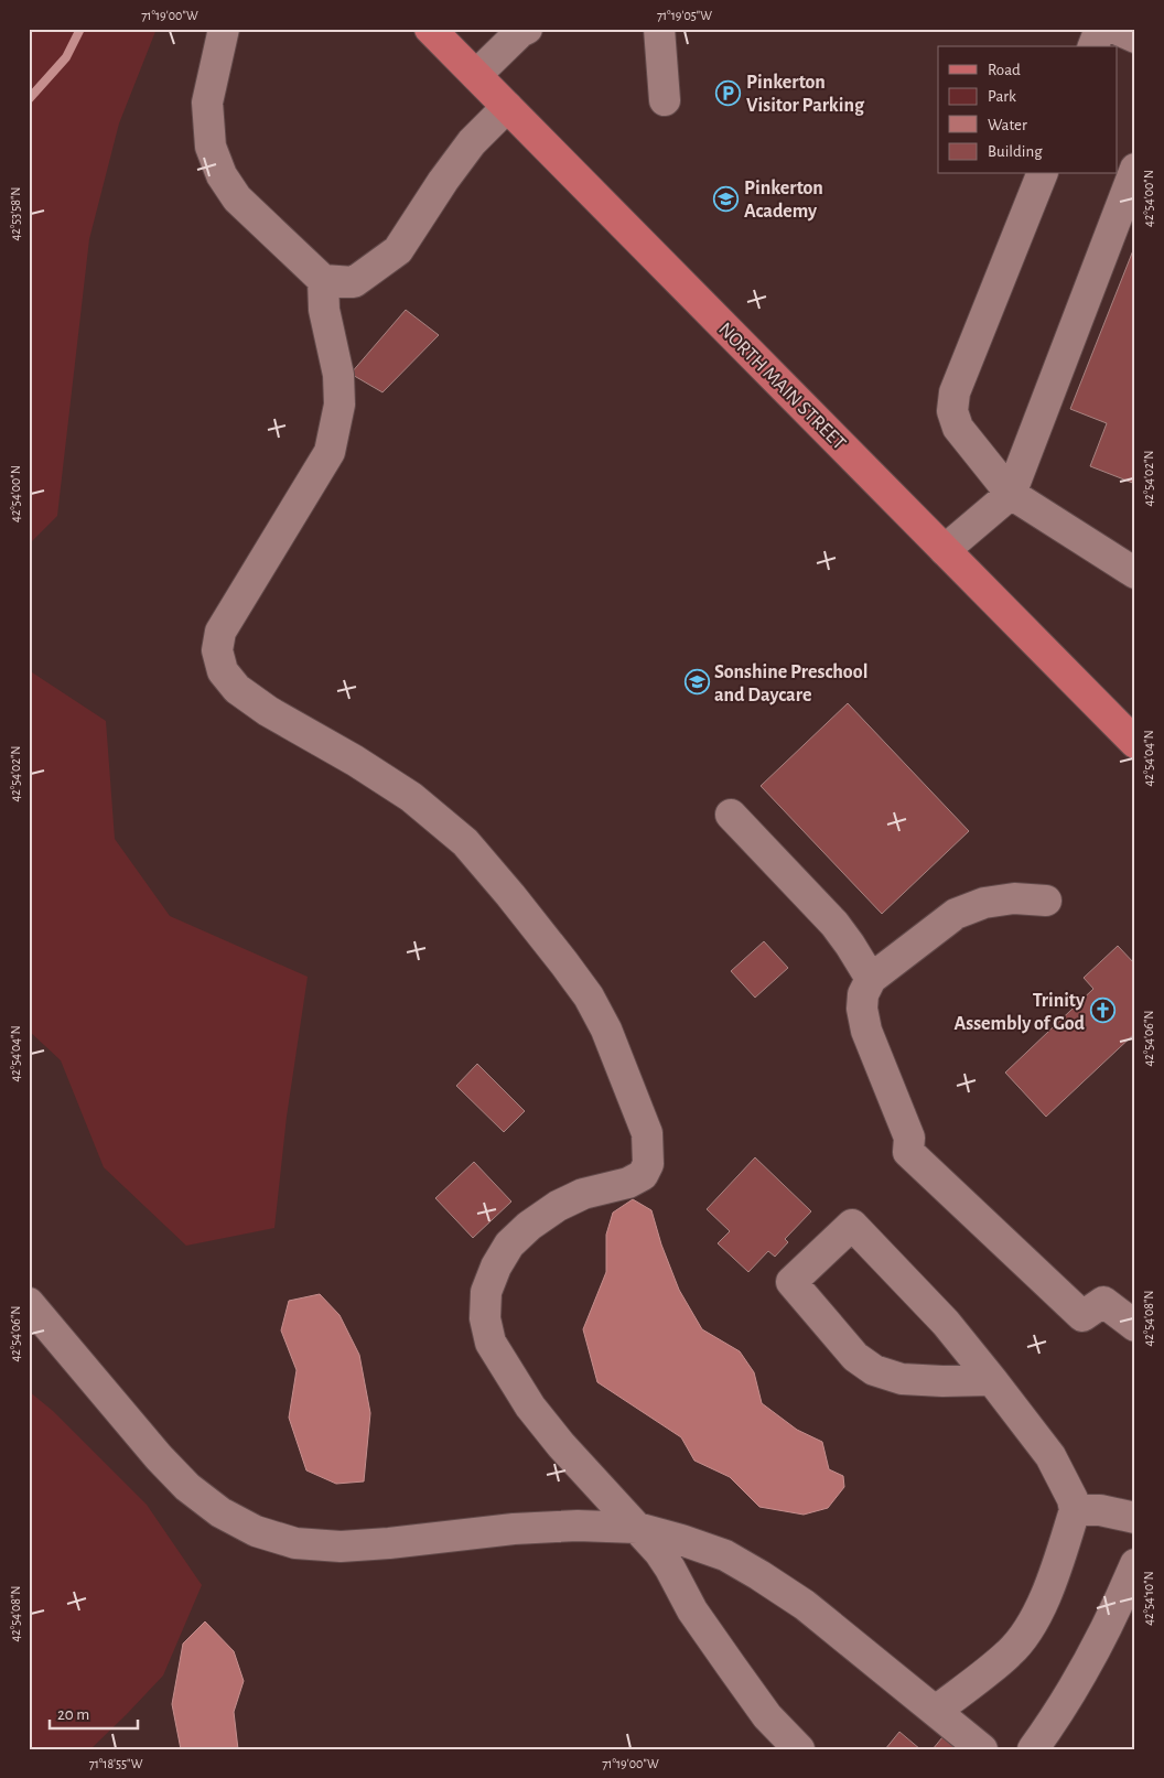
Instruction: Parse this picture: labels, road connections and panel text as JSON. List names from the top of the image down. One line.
{"streets":{"main road":["NORTH MAIN STREET"]},"places":{"parking":["Pinkerton Visitor Parking"],"school or university":["Pinkerton Academy","Sonshine Preschool and Daycare"],"church":["Trinity Assembly of God"]},"legend":["Road","Park","Water","Building"],"scale_bar":"20 m","coordinates":["71°19'00\"W","71°19'05\"W","42°54'00\"N","42°53'58\"N","42°54'02\"N","42°54'04\"N","42°54'06\"N","42°54'08\"N","42°54'10\"N","71°18'55\"W"]}
